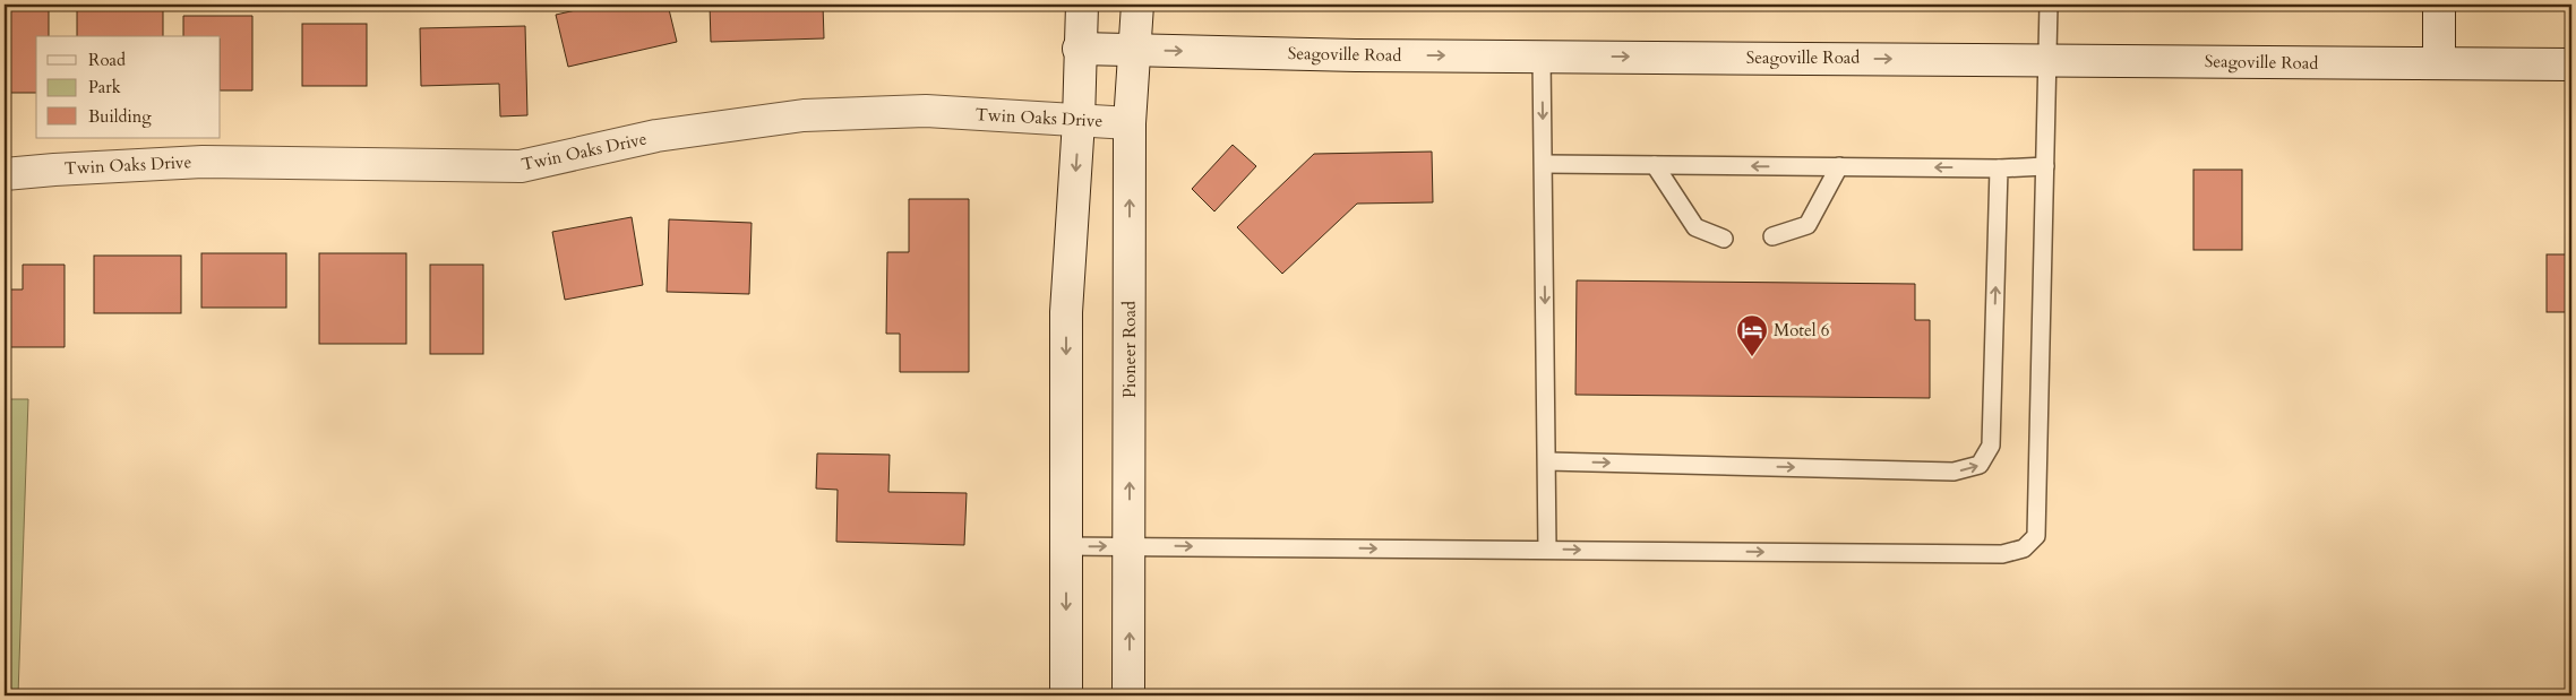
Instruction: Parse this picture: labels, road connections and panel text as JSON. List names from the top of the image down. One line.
{"streets":{"main road":["Seagoville Road","Twin Oaks Drive","Pioneer Road"]},"crossings":[["Seagoville Road","Pioneer Road"],["Twin Oaks Drive","Pioneer Road"]],"one_way":["Seagoville Road"],"places":{"hotel":["Motel 6"]},"legend":["Road","Park","Building"]}
